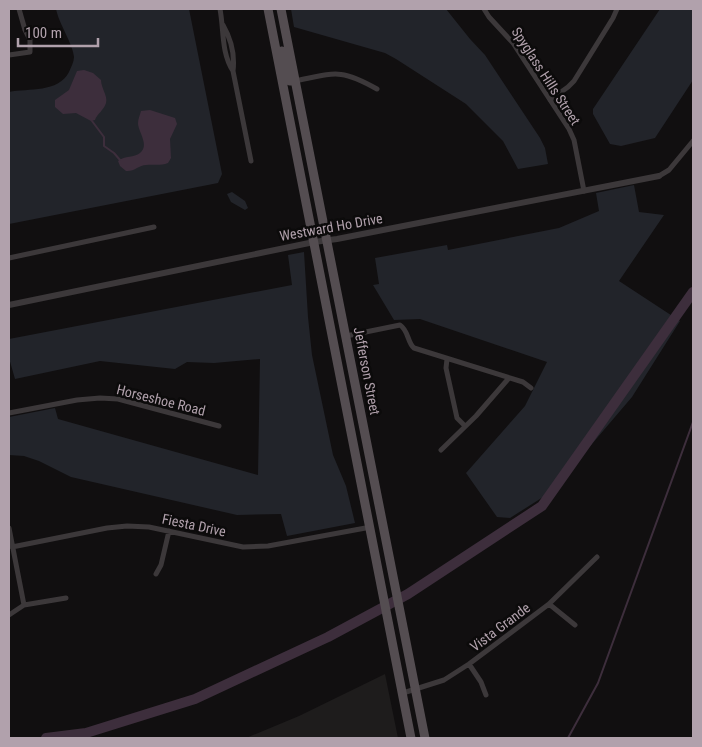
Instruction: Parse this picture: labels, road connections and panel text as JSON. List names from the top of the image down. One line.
{"streets":{"main road":["Jefferson Street"],"street":["Spyglass Hills Street","Westward Ho Drive","Horseshoe Road","Fiesta Drive","Vista Grande"]},"crossings":[["Spyglass Hills Street","Westward Ho Drive"],["Westward Ho Drive","Jefferson Street"],["Jefferson Street","Fiesta Drive"],["Jefferson Street","Vista Grande"]],"scale_bar":"100 m"}
